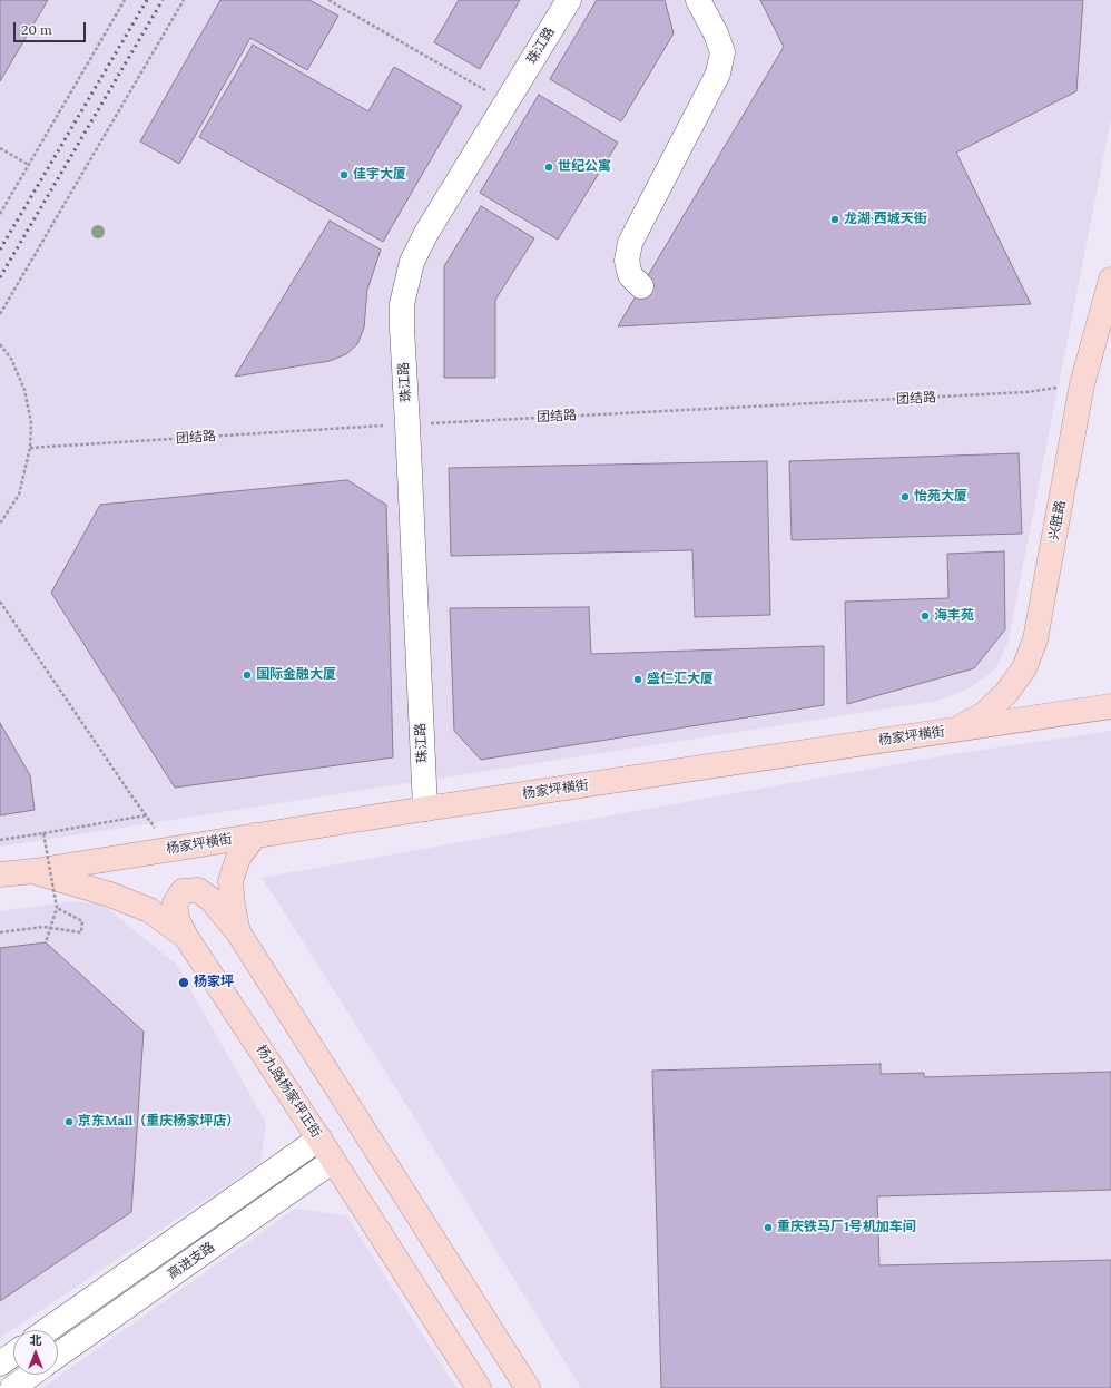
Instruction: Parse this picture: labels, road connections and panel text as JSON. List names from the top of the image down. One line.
{"streets":{"main road":["兴胜路","杨家坪横街","杨九路杨家坪正街"],"street":["珠江路","高进支路"],"path":["团结路"]},"crossings":[["珠江路","团结路"],["珠江路","杨家坪横街"],["团结路","兴胜路"],["兴胜路","杨家坪横街"],["杨家坪横街","杨九路杨家坪正街"],["杨九路杨家坪正街","高进支路"]],"places":["世纪公寓","佳宇大厦","龙湖·西城天街","怡苑大厦","海丰苑","国际金融大厦","盛仁汇大厦","杨家坪","京东Mall（重庆杨家坪店）","重庆铁马厂1号机加车间"],"scale_bar":"20 m","north":"top"}
